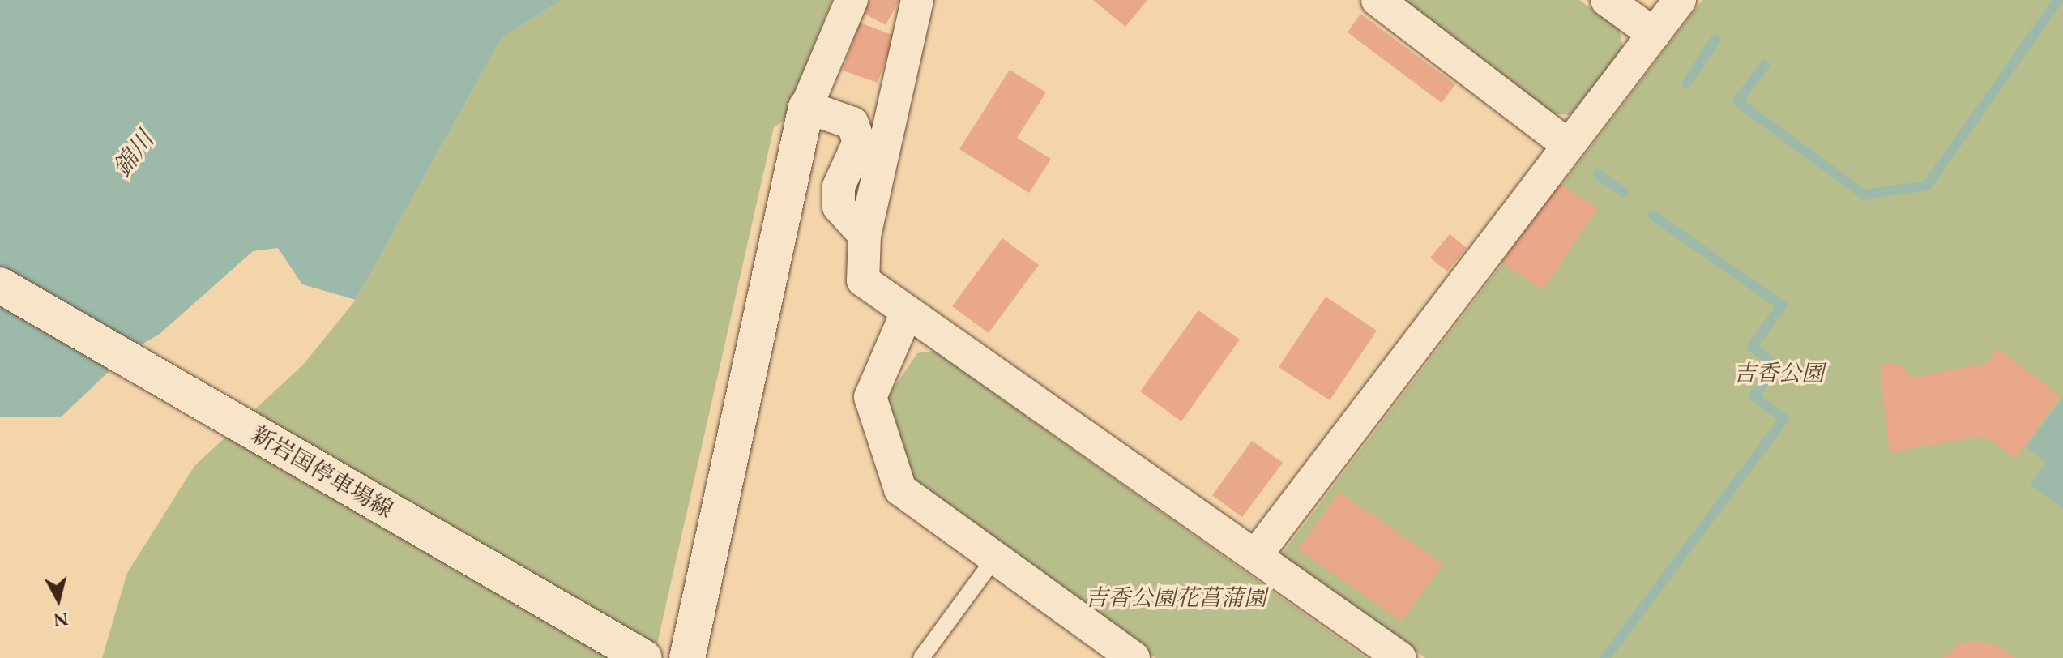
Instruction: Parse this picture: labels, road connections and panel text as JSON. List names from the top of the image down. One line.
{"streets":{"main road":["新岩国停車場線"]},"water":["錦川"],"parks":["吉香公園","吉香公園花菖蒲園"],"north":"bottom"}
